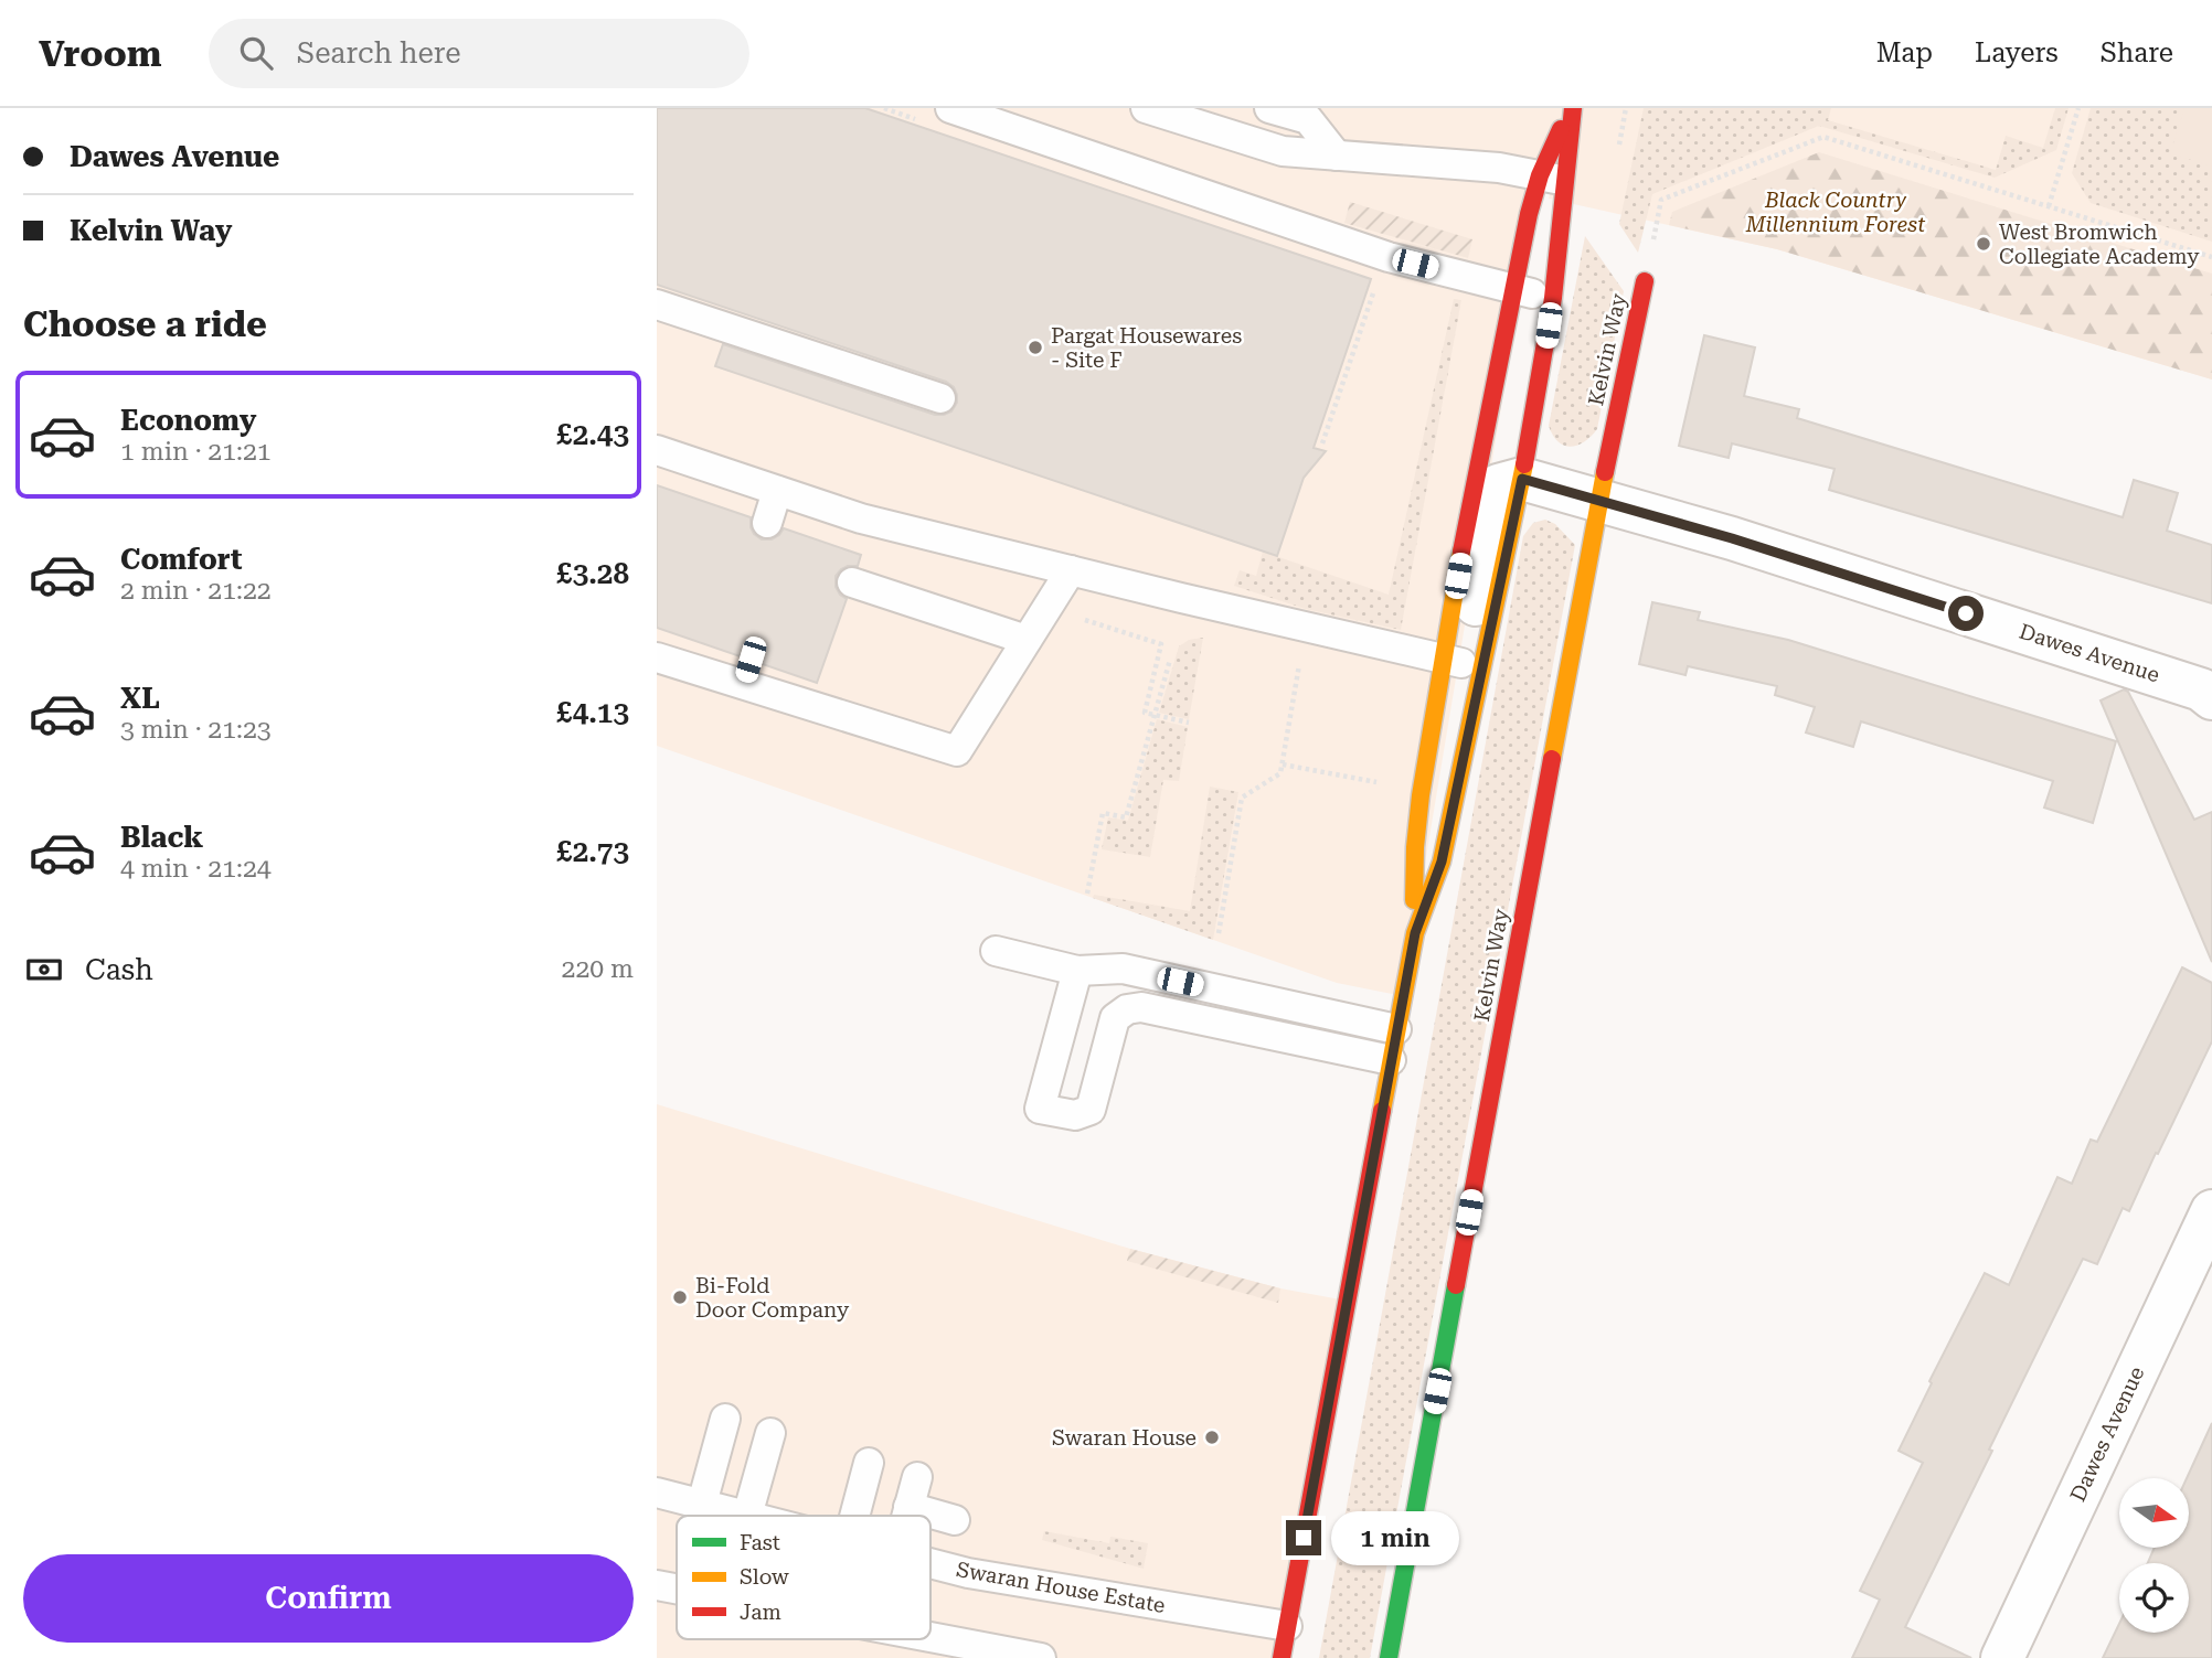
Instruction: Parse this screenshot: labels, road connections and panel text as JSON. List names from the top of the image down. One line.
{"streets":{"main road":["Kelvin Way"],"street":["Dawes Avenue"],"lane":["Swaran House Estate"]},"crossings":[["Kelvin Way","Dawes Avenue"]],"parks":["Black Country Millennium Forest"],"places":["West Bromwich Collegiate Academy","Pargat Housewares - Site F","Bi-Fold Door Company","Swaran House"],"legend":["Fast","Slow","Jam"],"north":"right","page":{"header":"Vroom","search":"Search here","nav":["Map","Layers","Share"],"banner":["Dawes Avenue","Kelvin Way"],"heading":"Choose a ride","list":[{"name":"Economy","note":"1 min · 21:21","value":"£2.43"},{"name":"Comfort","note":"2 min · 21:22","value":"£3.28"},{"name":"XL","note":"3 min · 21:23","value":"£4.13"},{"name":"Black","note":"4 min · 21:24","value":"£2.73"}],"pay":["Cash","220 m"],"bubble":"1 min","buttons":"Confirm"}}
